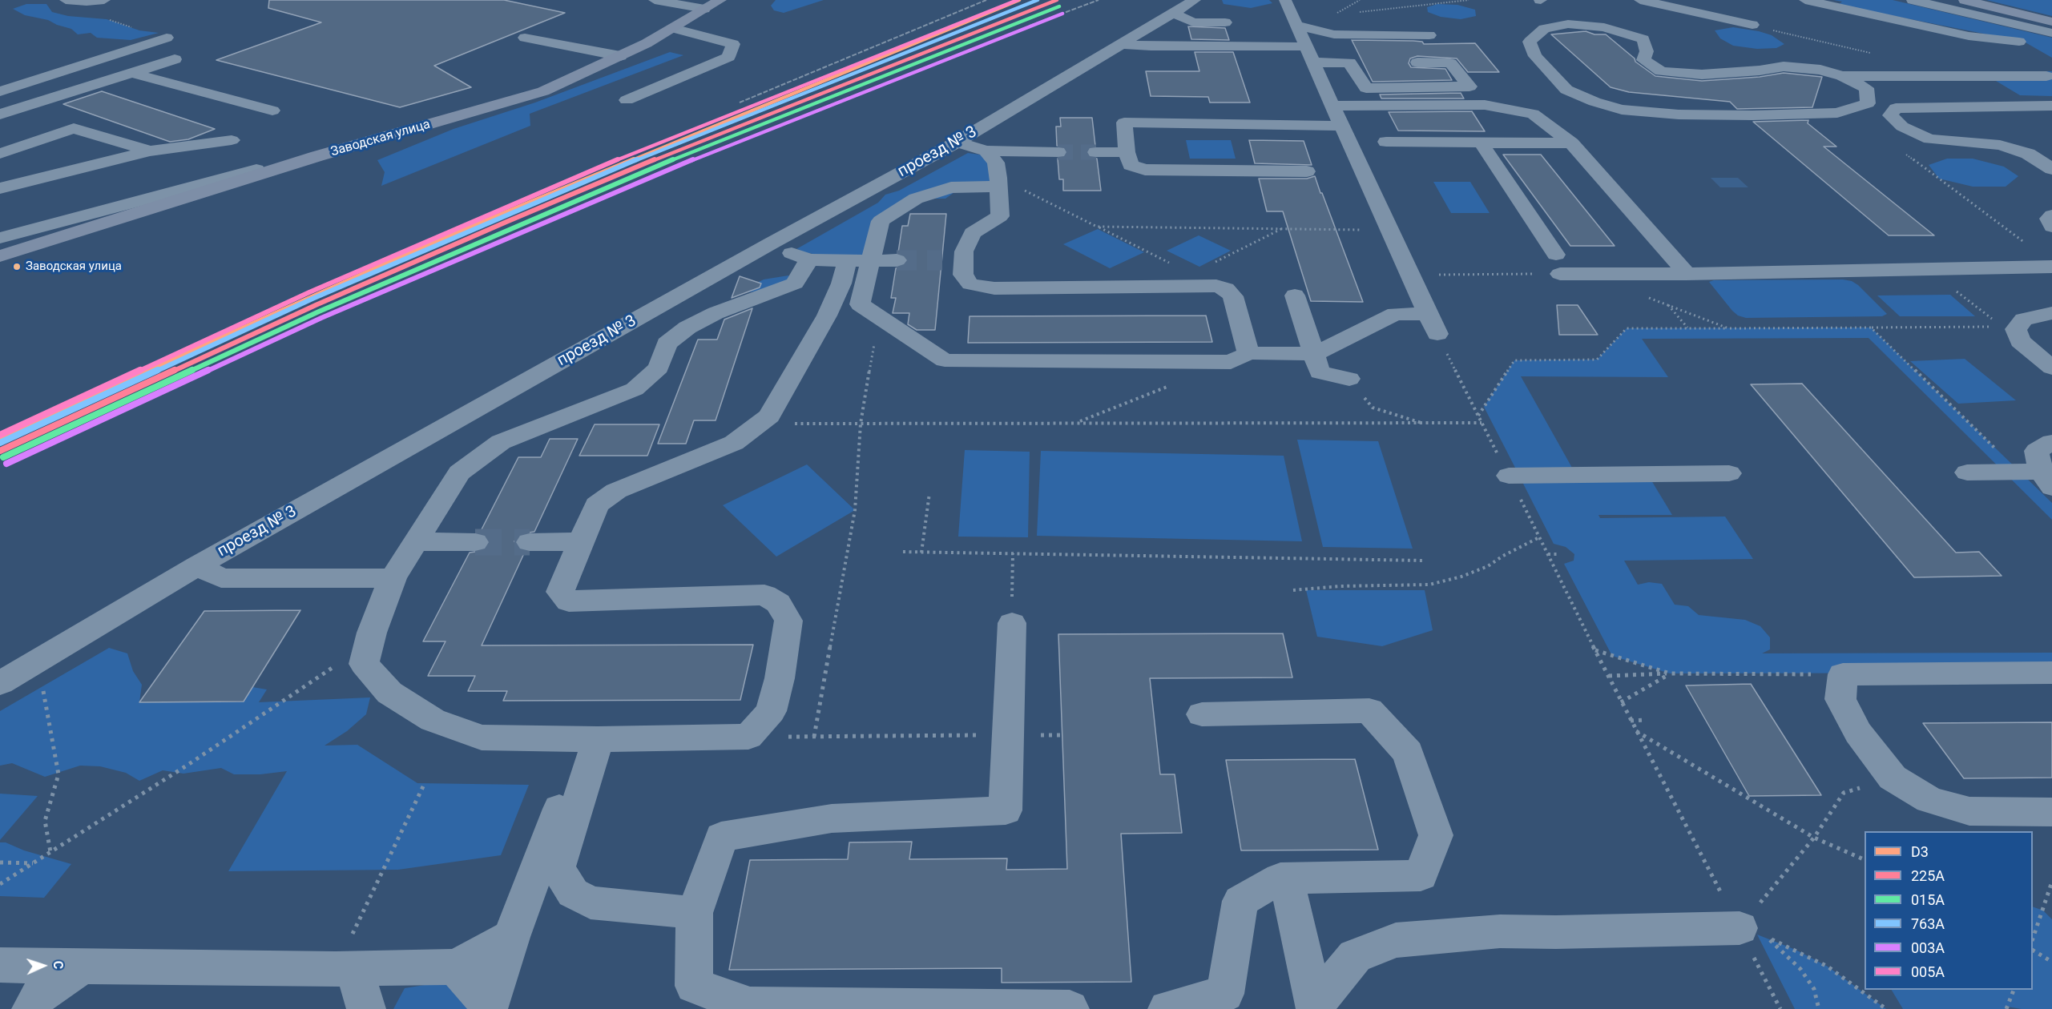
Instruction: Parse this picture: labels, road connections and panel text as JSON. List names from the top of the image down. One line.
{"streets":{"main road":["Заводская улица"],"street":["проезд № 3"]},"places":["Заводская улица"],"lines":["transit line D3","transit line 225А","transit line 763А","transit line 005А","transit line 015А","transit line 003А"],"legend":["D3","225А","015А","763А","003А","005А"],"north":"right"}
